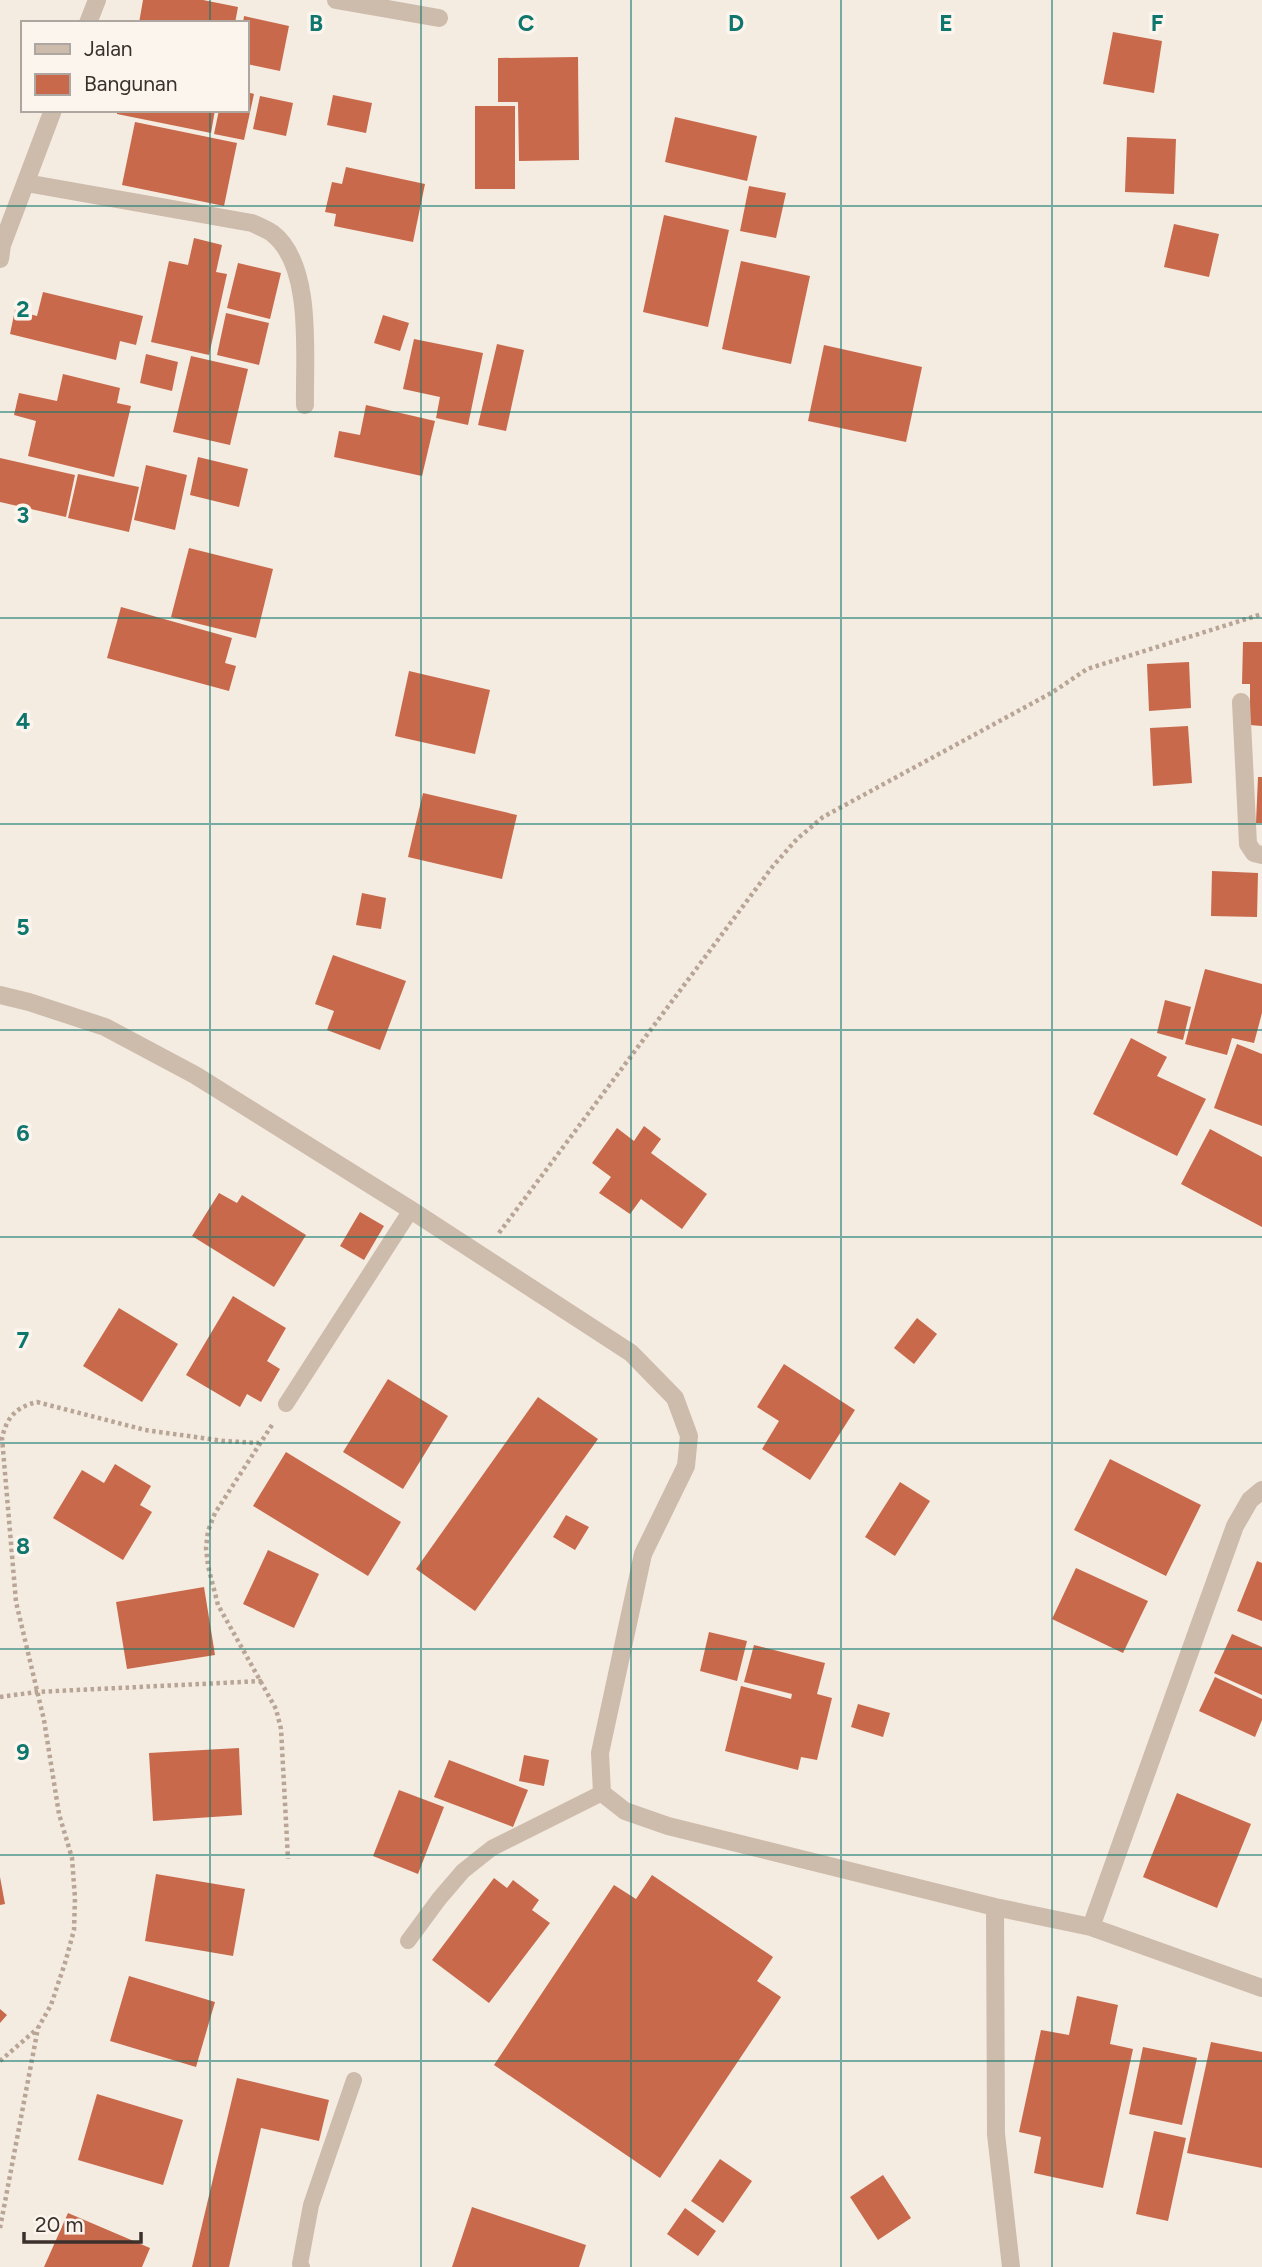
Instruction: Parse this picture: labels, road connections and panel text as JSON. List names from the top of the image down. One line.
{"legend":["Jalan","Bangunan"],"scale_bar":"20 m","grid":{"columns":["B","C","D","E","F"],"rows":["2","3","4","5","6","7","8","9"]}}
